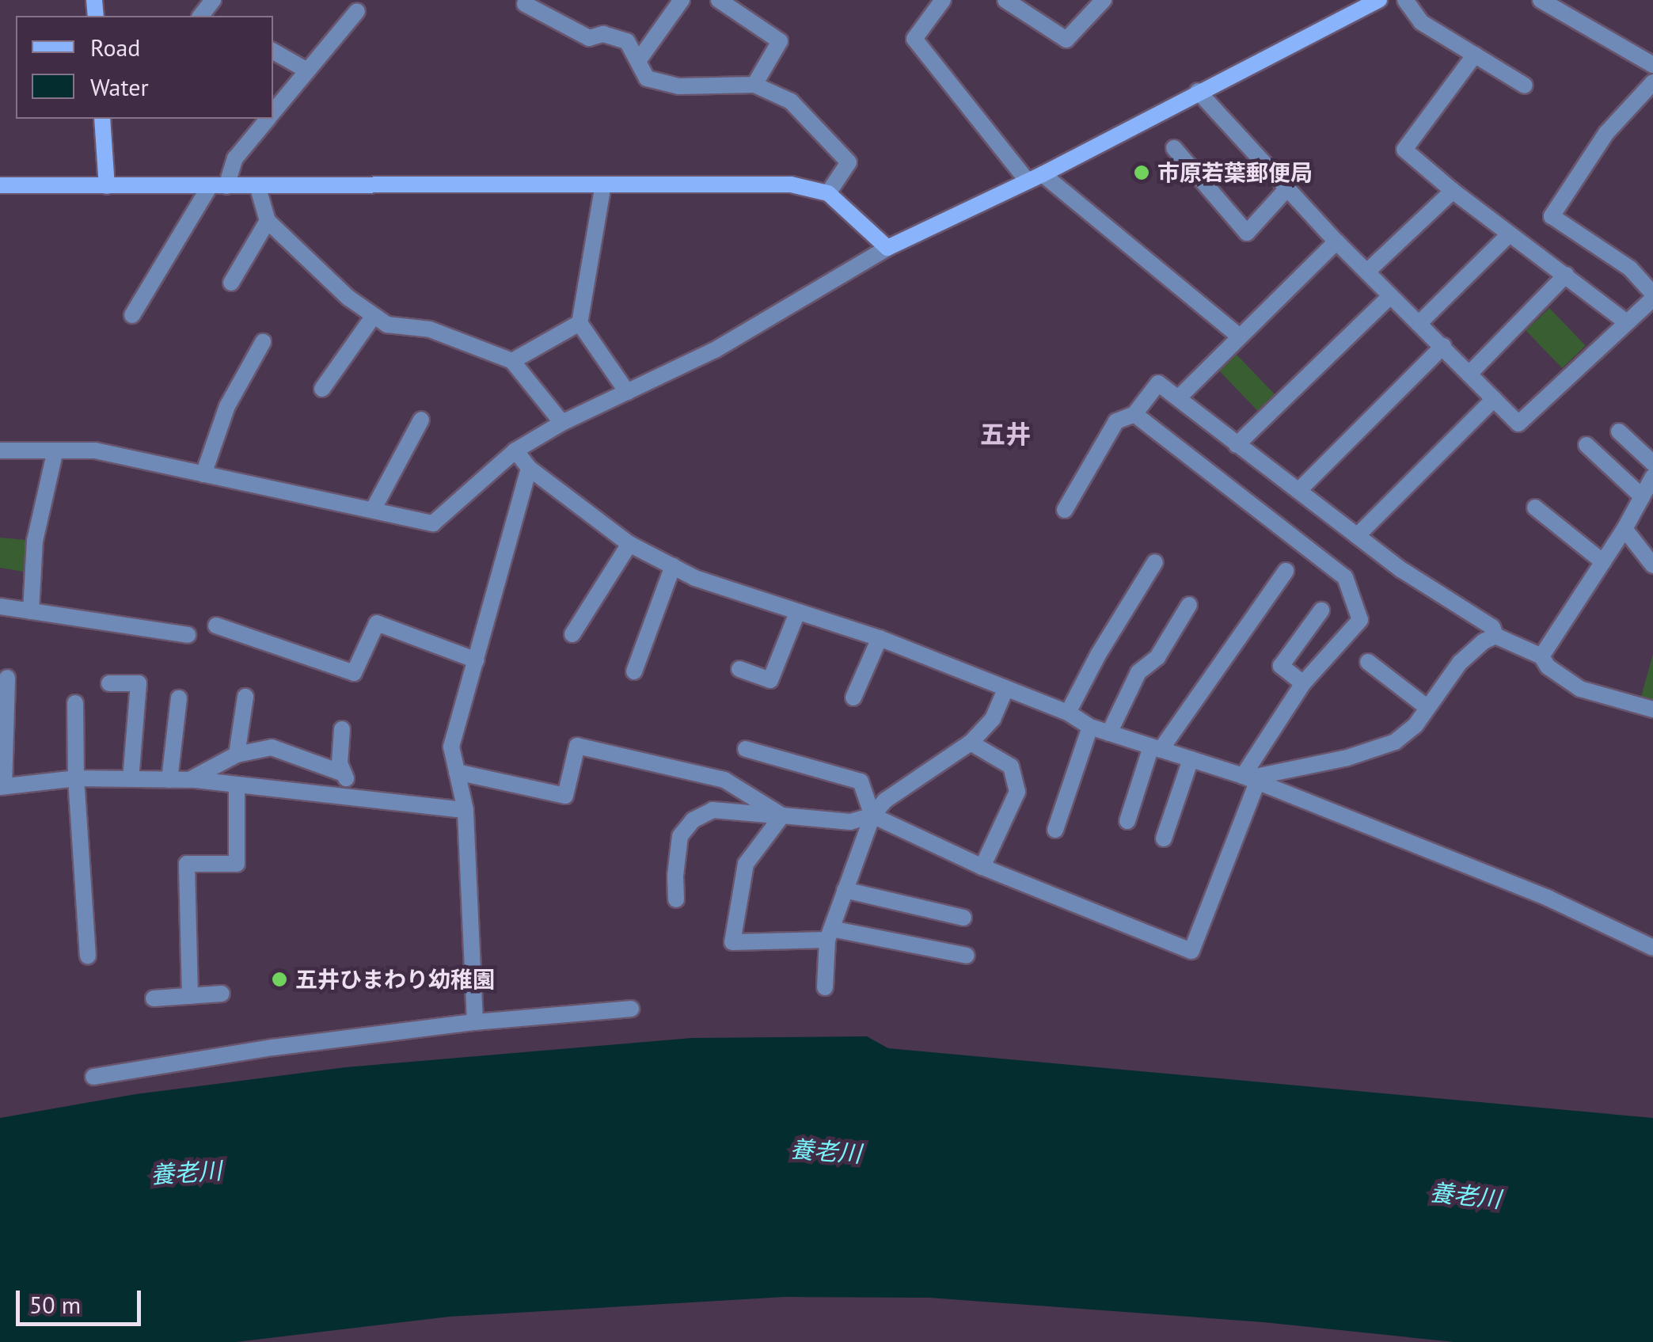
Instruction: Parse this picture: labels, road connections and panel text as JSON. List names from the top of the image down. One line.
{"districts":["五井"],"water":["養老川"],"places":["市原若葉郵便局","五井ひまわり幼稚園"],"legend":["Road","Water"],"scale_bar":"50 m"}
